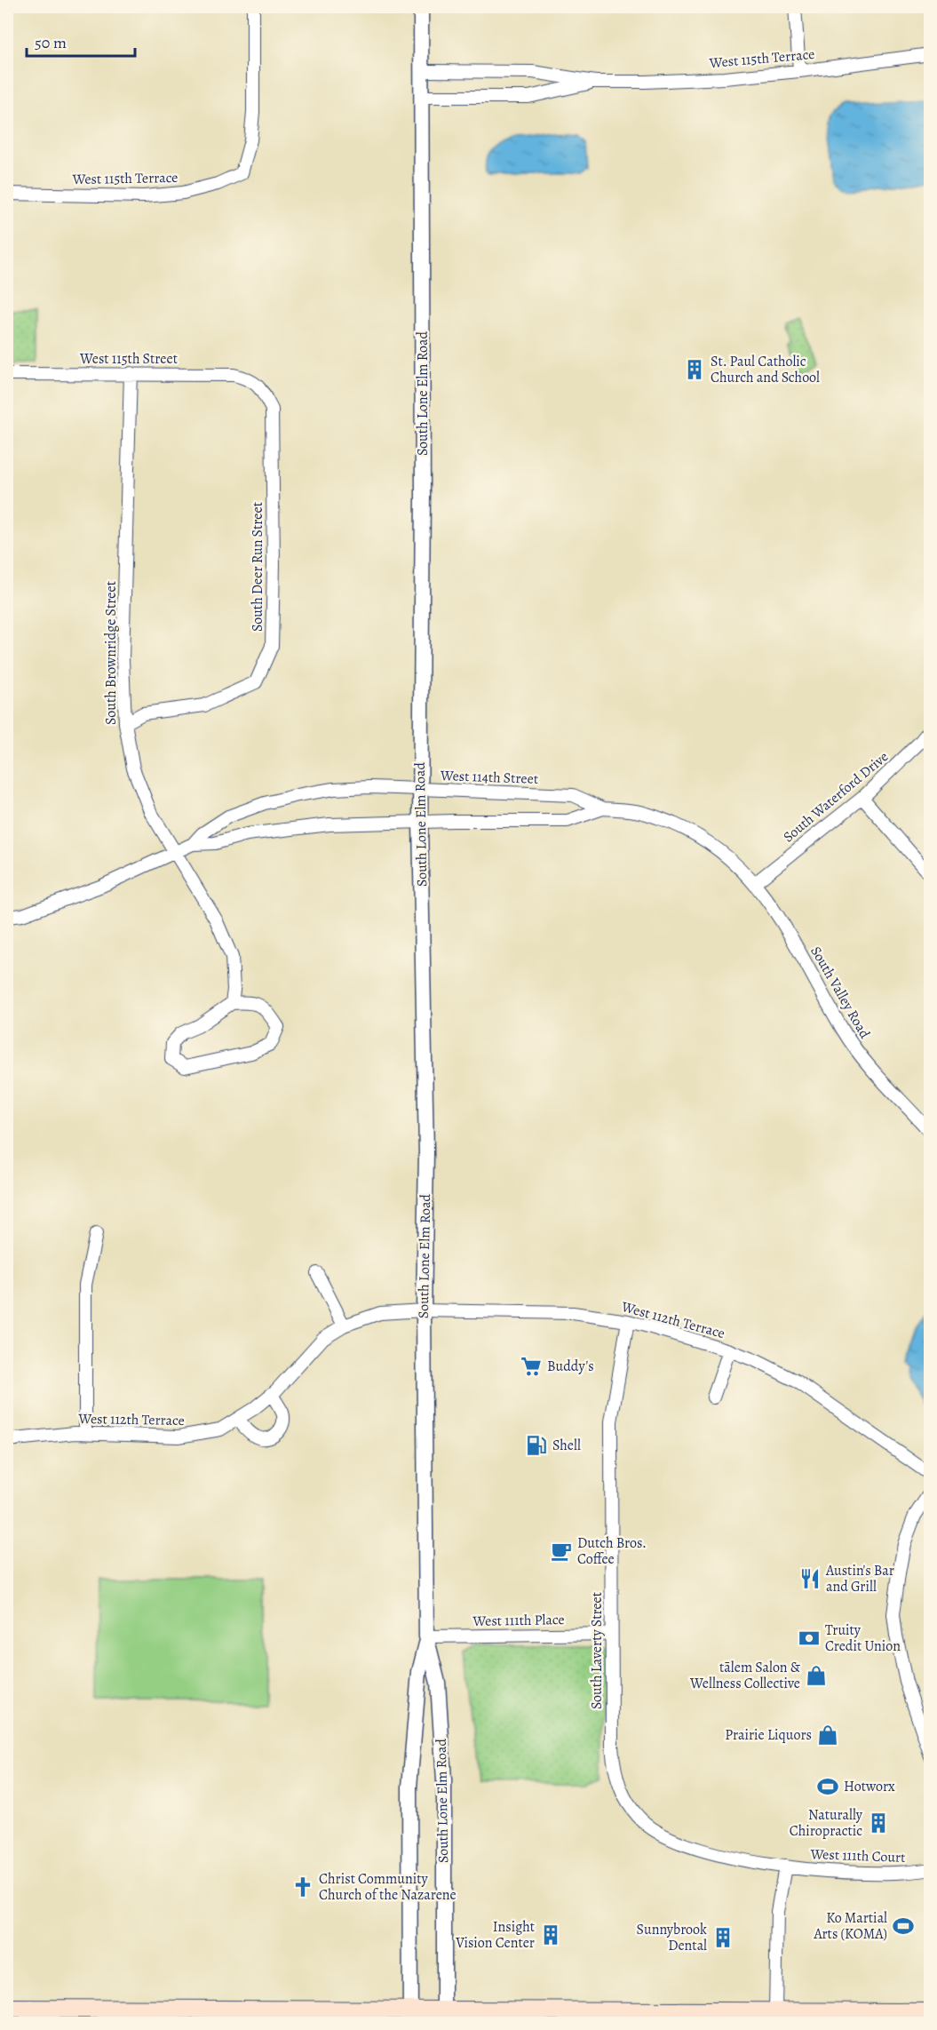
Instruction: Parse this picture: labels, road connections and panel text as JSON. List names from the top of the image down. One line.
{"streets":{"street":["West 115th Terrace","West 115th Street","South Lone Elm Road","South Deer Run Street","South Brownridge Street","West 114th Street","South Waterford Drive","South Valley Road","West 112th Terrace","West 111th Place","South Laverty Street","West 111th Court"]},"crossings":[["West 115th Terrace","South Lone Elm Road"],["West 115th Street","South Deer Run Street"],["West 115th Street","South Brownridge Street"],["South Lone Elm Road","West 114th Street"],["South Lone Elm Road","West 112th Terrace"],["South Lone Elm Road","West 111th Place"],["South Deer Run Street","South Brownridge Street"],["South Brownridge Street","West 114th Street"],["West 114th Street","South Waterford Drive"],["West 114th Street","South Valley Road"],["South Waterford Drive","South Valley Road"],["West 112th Terrace","South Laverty Street"],["West 111th Place","South Laverty Street"],["South Laverty Street","West 111th Court"]],"places":{"building":["St. Paul Catholic Church and School","Naturally Chiropractic","Insight Vision Center","Sunnybrook Dental"],"supermarket":["Buddy's"],"fuel station":["Shell"],"cafe":["Dutch Bros. Coffee"],"restaurant":["Austin's Bar and Grill"],"bank":["Truity Credit Union"],"shop":["tālem Salon & Wellness Collective","Prairie Liquors"],"sports":["Hotworx","Ko Martial Arts (KOMA)"],"church":["Christ Community Church of the Nazarene"]},"scale_bar":"50 m"}
